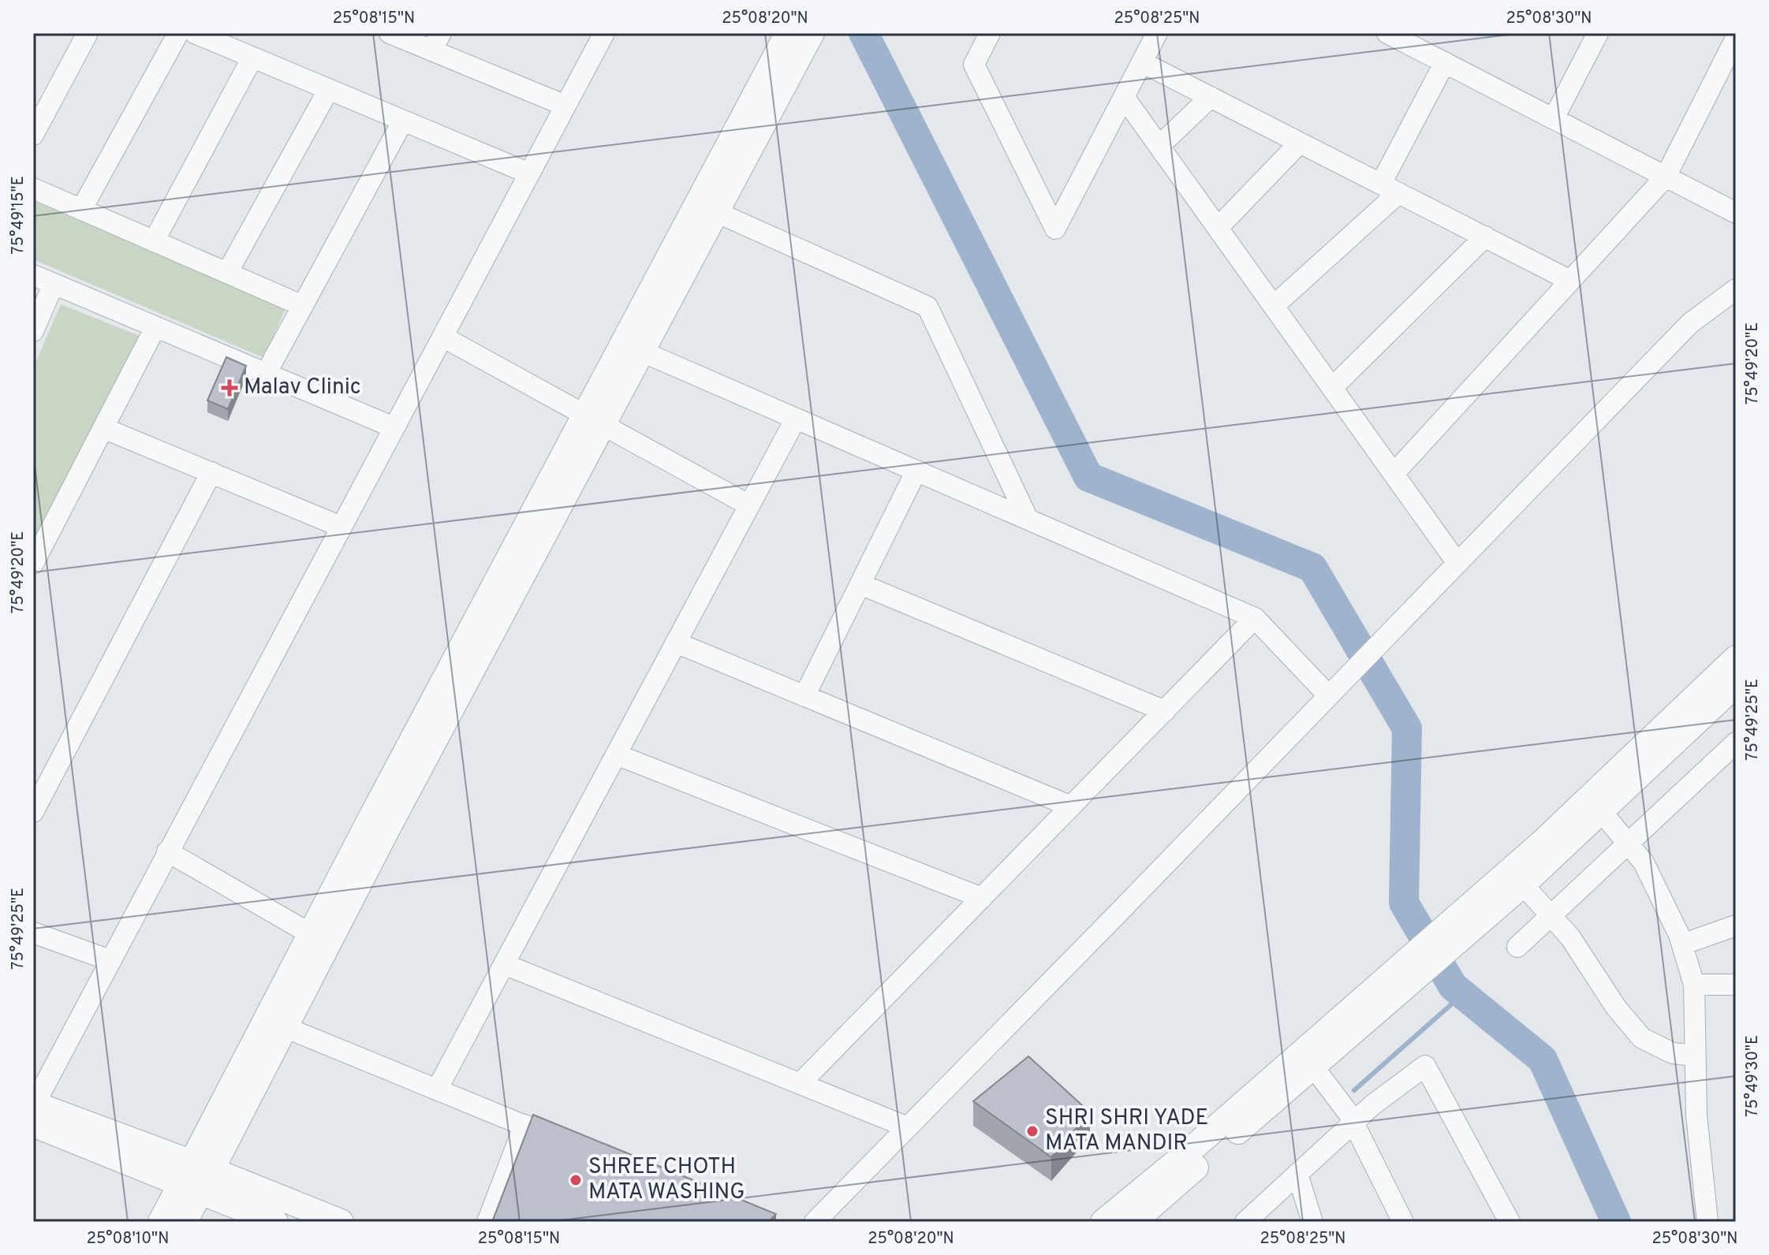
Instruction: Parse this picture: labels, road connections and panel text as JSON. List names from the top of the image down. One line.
{"places":{"health":["Malav Clinic"],"other":["SHRI SHRI YADE MATA MANDIR","SHREE CHOTH MATA WASHING"]},"coordinates":["25°08'15\"N","25°08'20\"N","25°08'25\"N","25°08'30\"N","75°49'15\"E","75°49'20\"E","75°49'25\"E","75°49'30\"E","25°08'10\"N"]}
